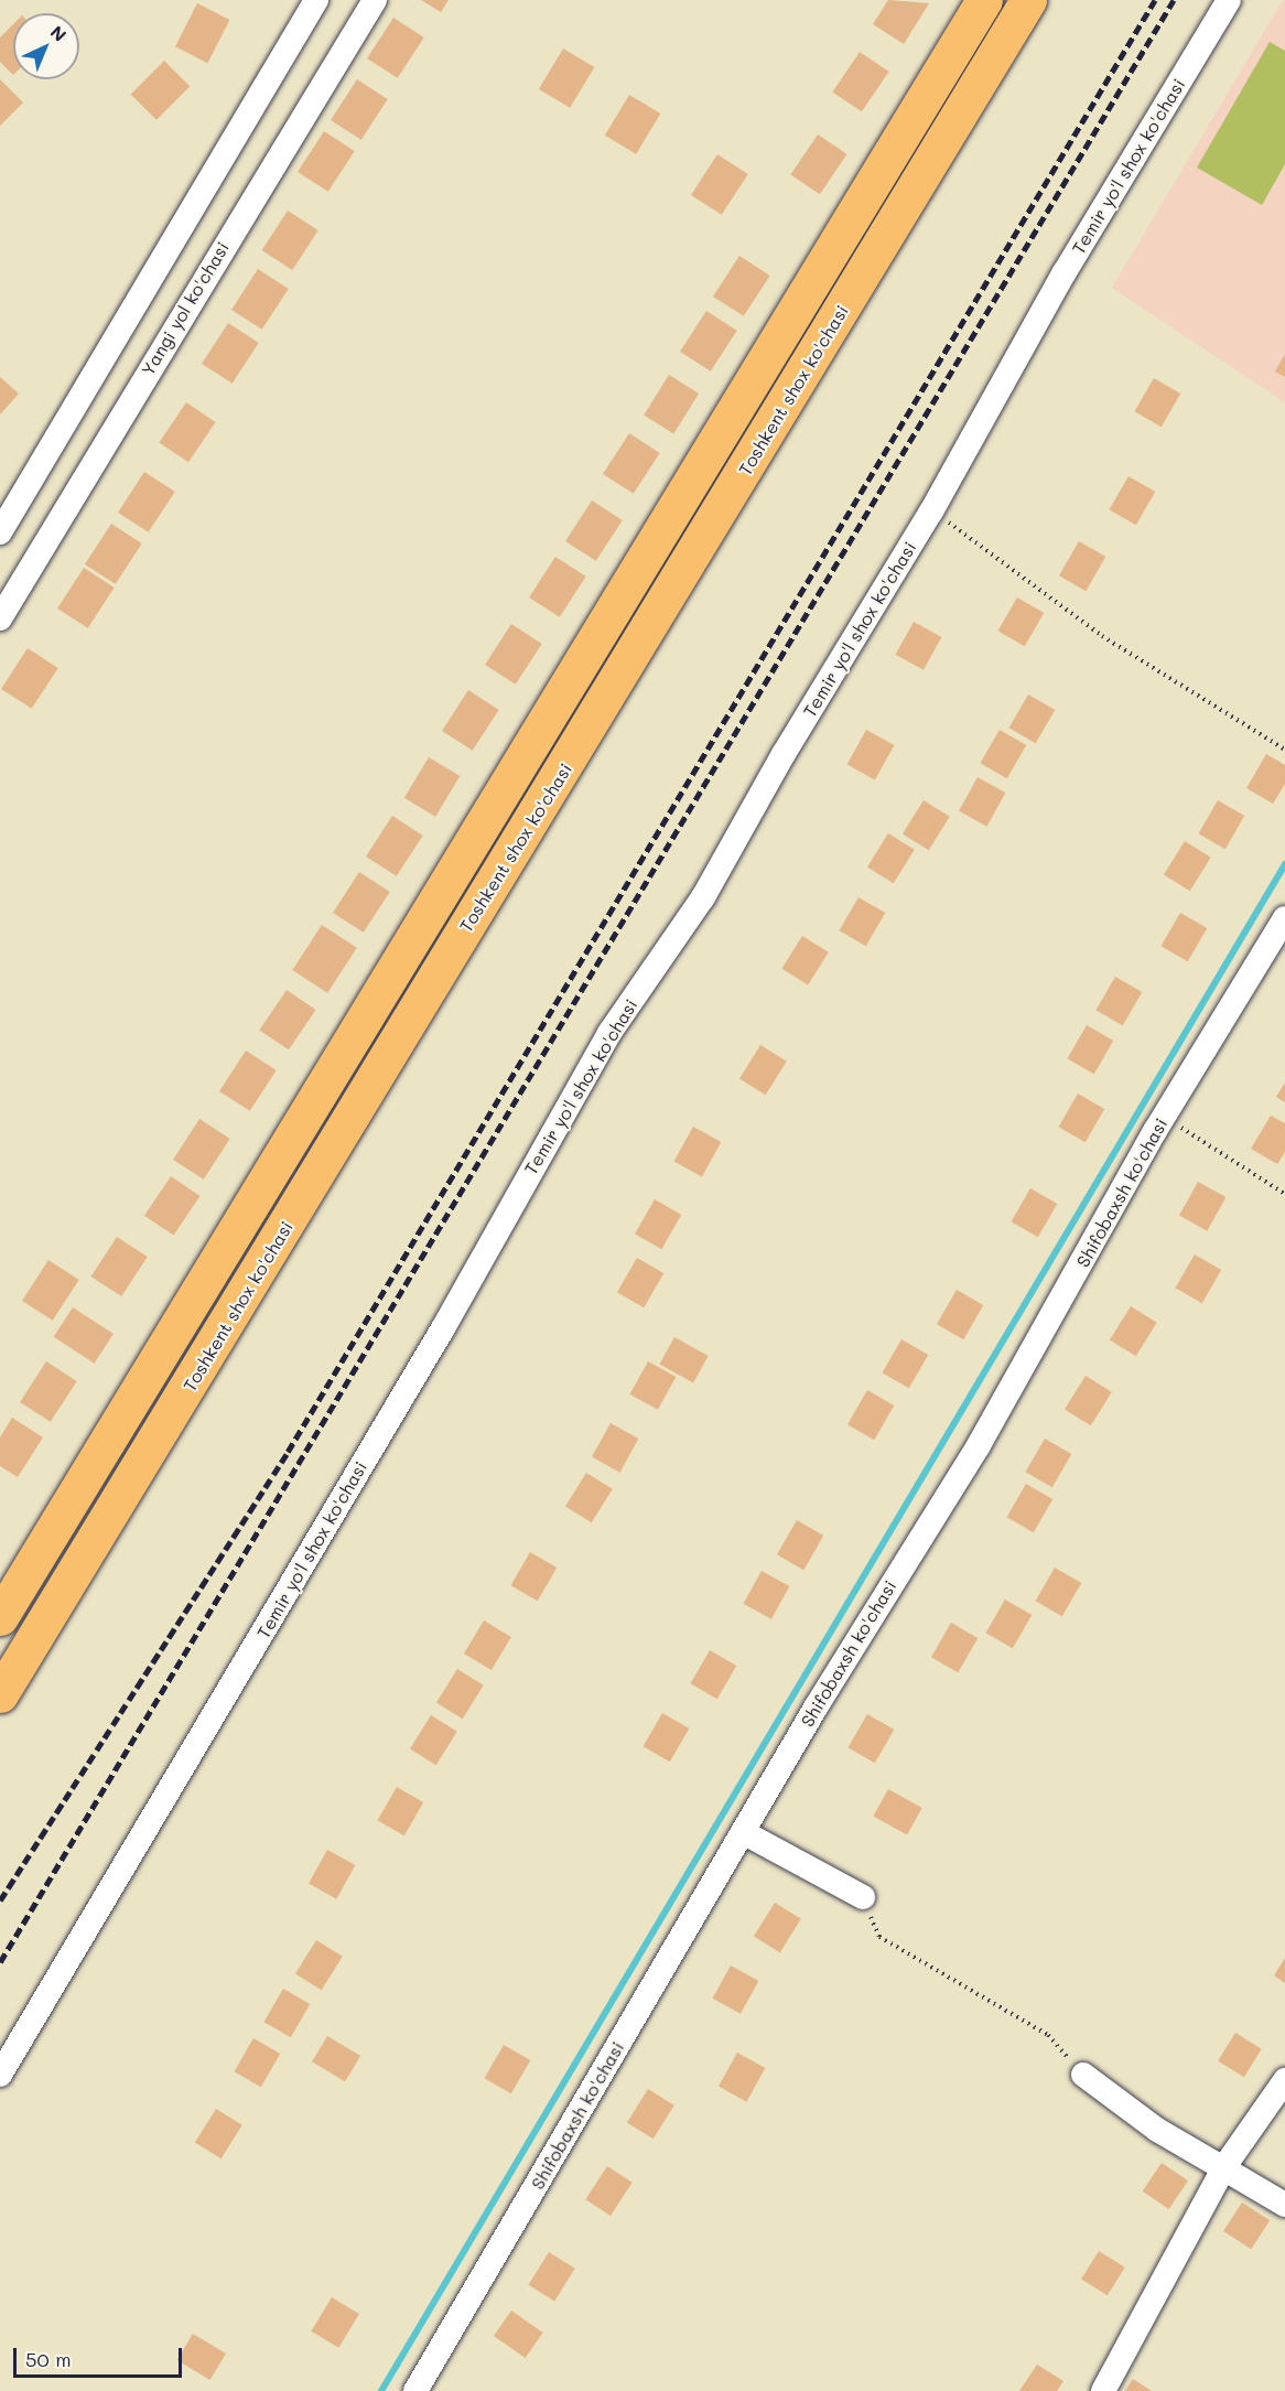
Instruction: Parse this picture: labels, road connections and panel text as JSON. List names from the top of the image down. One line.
{"streets":{"highway":["Toshkent shox ko'chasi"],"street":["Temir yo'l shox ko'chasi","Yangi yol ko'chasi","Shifobaxsh ko'chasi"]},"scale_bar":"50 m","north":"top right"}
